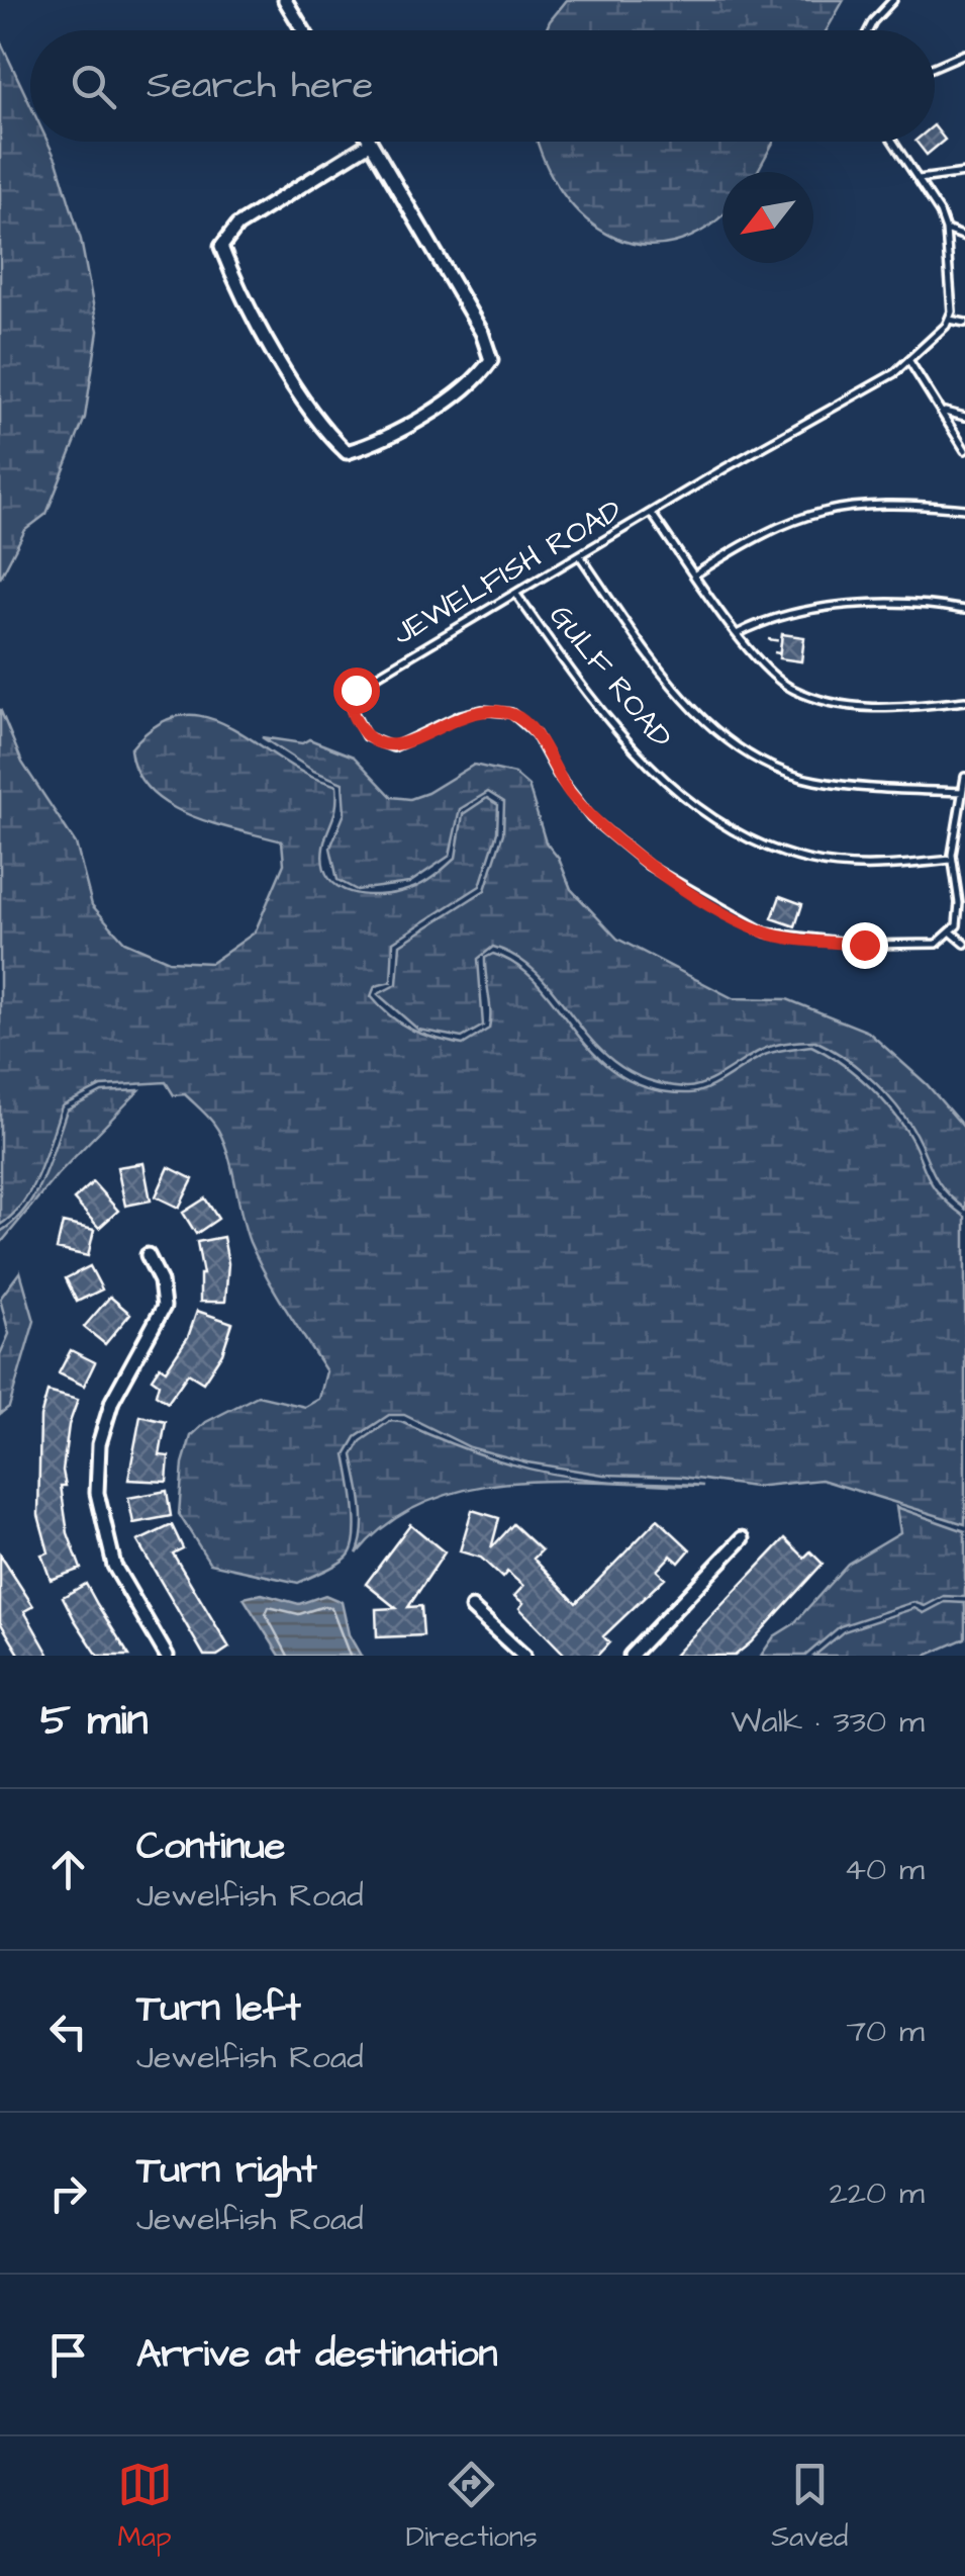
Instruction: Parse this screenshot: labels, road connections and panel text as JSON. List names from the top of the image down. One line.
{"streets":{"lane":["JEWELFISH ROAD","GULF ROAD"]},"crossings":[["JEWELFISH ROAD","GULF ROAD"]],"north":"bottom left","page":{"search":"Search here","heading":["5 min","Walk · 330 m"],"list":[["Continue","Jewelfish Road","40 m"],["Turn left","Jewelfish Road","70 m"],["Turn right","Jewelfish Road","220 m"],"Arrive at destination"],"nav":["Map","Directions","Saved"]}}
